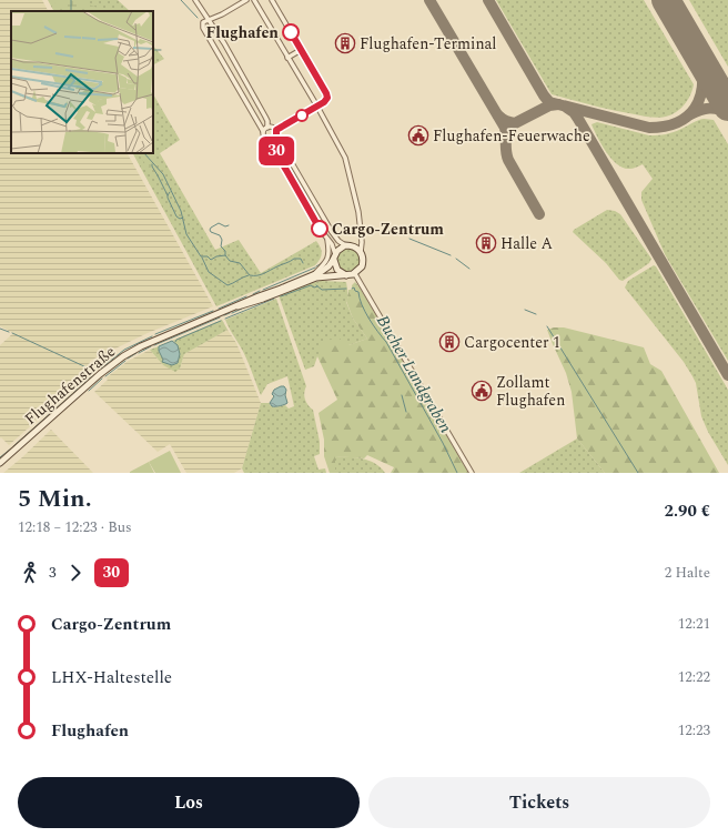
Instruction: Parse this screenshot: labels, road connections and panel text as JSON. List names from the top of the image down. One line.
{"streets":{"main road":["Flughafenstraße"]},"water":["Bucher Landgraben"],"places":{"other":["Flughafen","Cargo-Zentrum"],"building":["Flughafen-Terminal","Halle A","Cargocenter 1"],"public building":["Flughafen-Feuerwache","Zollamt Flughafen"]},"lines":["bus line 30"],"page":{"on_map":"30","heading":["5 Min.","12:18 – 12:23 · Bus","2.90 €"],"legs":["3","30","2 Halte"],"list":[{"name":"Cargo-Zentrum","value":"12:21"},{"name":"LHX-Haltestelle","value":"12:22"},{"name":"Flughafen","value":"12:23"}],"buttons":["Los","Tickets"]}}
